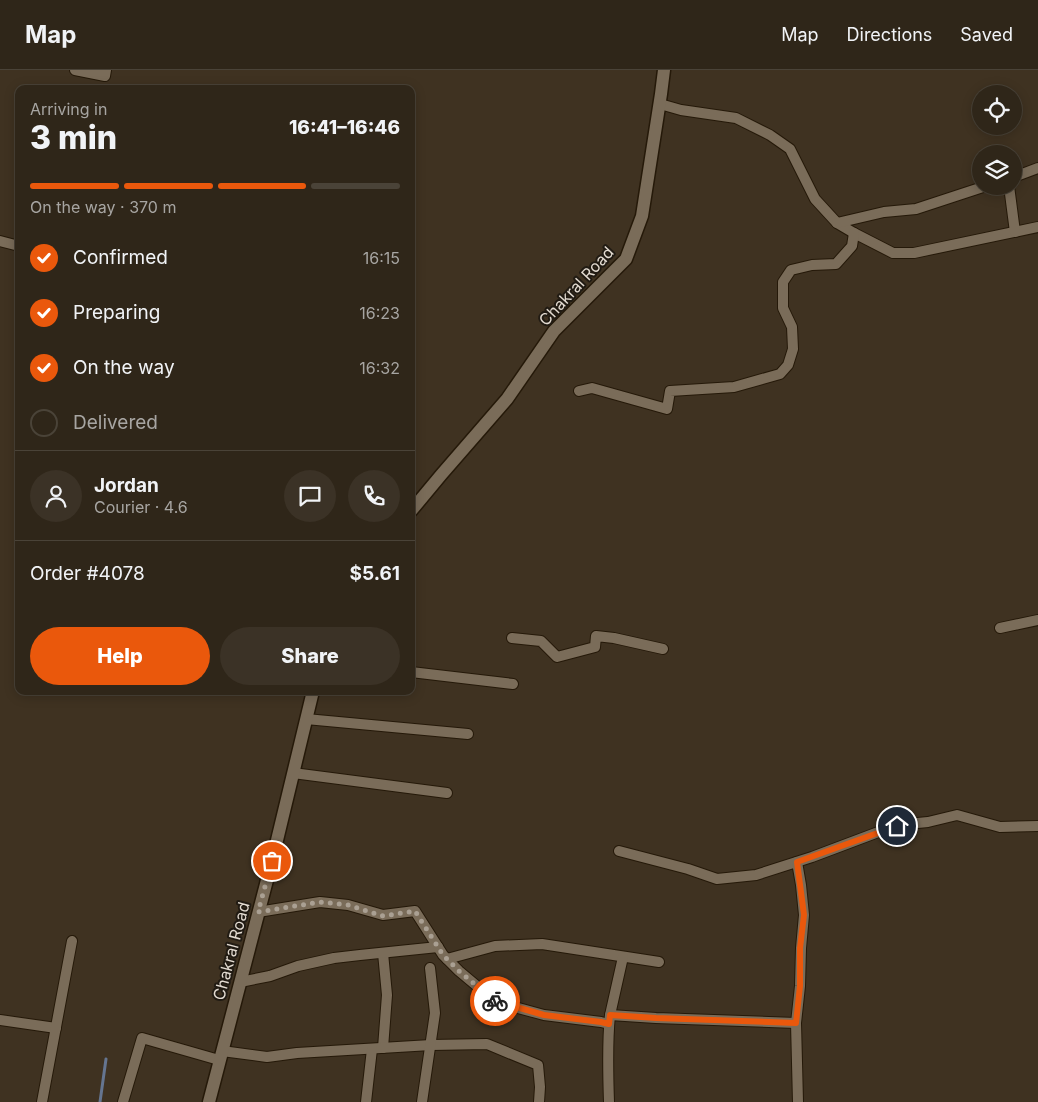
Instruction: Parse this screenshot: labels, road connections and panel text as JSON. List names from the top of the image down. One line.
{"streets":{"street":["Chakral Road"]},"page":{"header":"Map","nav":["Map","Directions","Saved"],"heading":["3 min","Arriving in","16:41–16:46"],"panel":["Jordan","Courier · 4.6","Order #4078","$5.61"],"bar":"On the way · 370 m","list":[["Confirmed","16:15"],["Preparing","16:23"],["On the way","16:32"],"Delivered"],"buttons":["Help","Share"]}}
